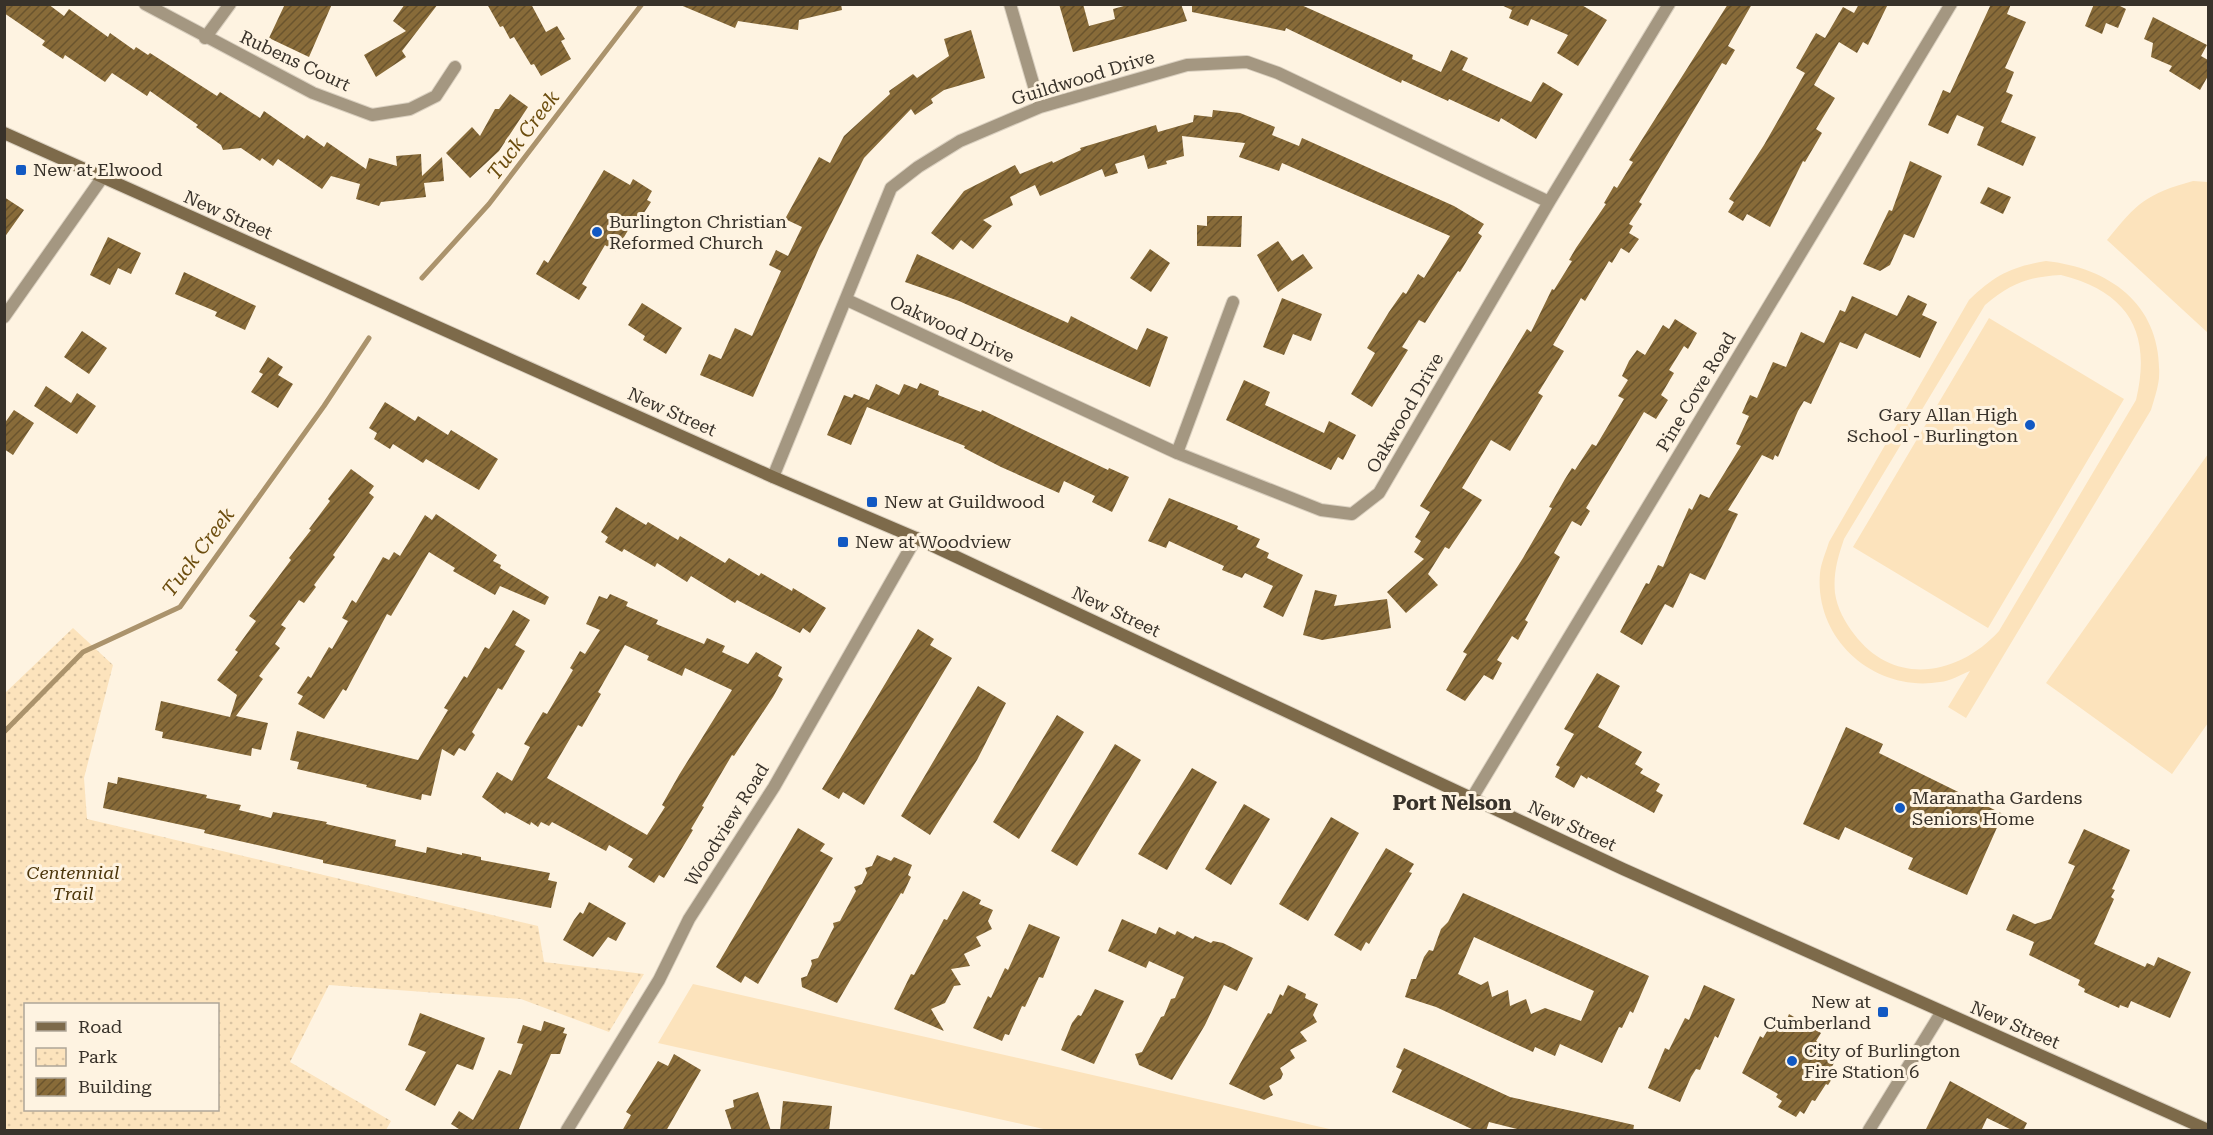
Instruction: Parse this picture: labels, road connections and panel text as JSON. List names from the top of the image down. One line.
{"streets":{"main road":["New Street"],"street":["Rubens Court","Guildwood Drive","Oakwood Drive","Pine Cove Road","Woodview Road"]},"crossings":[["Guildwood Drive","New Street"],["Guildwood Drive","Oakwood Drive"],["New Street","Pine Cove Road"],["New Street","Woodview Road"]],"districts":["Port Nelson"],"water":["Tuck Creek"],"parks":["Centennial Trail"],"places":{"transit":["New at Elwood","New at Guildwood","New at Woodview","New at Cumberland"],"other":["Burlington Christian Reformed Church","Gary Allan High School - Burlington","Maranatha Gardens Seniors Home","City of Burlington Fire Station 6"]},"legend":["Road","Park","Building"]}
